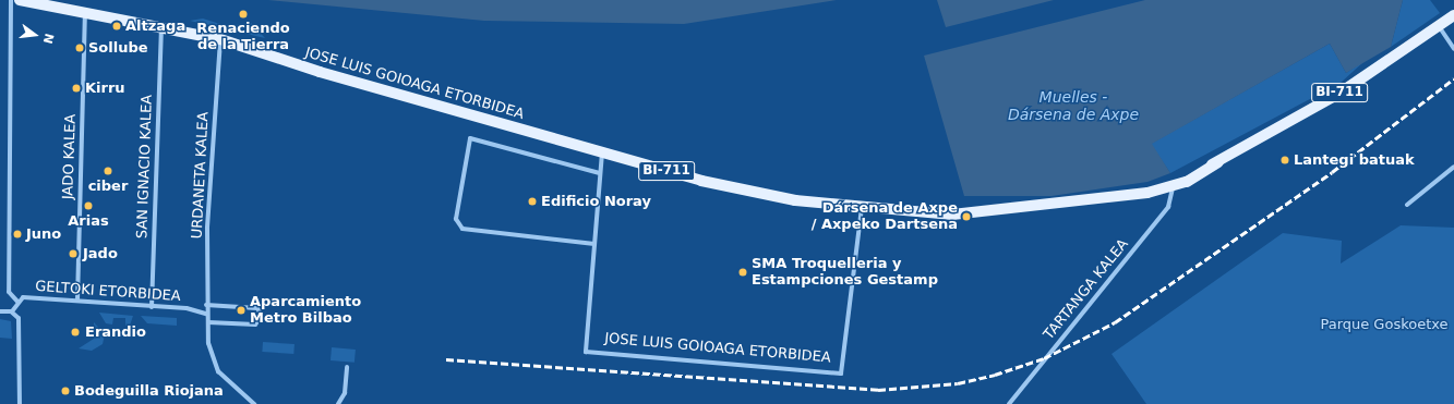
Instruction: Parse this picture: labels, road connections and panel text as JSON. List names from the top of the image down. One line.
{"streets":{"main road":["JOSE LUIS GOIOAGA ETORBIDEA","BI-711"],"street":["JADO KALEA","SAN IGNACIO KALEA","URDANETA KALEA","TARTANGA KALEA","GELTOKI ETORBIDEA"]},"crossings":[["JOSE LUIS GOIOAGA ETORBIDEA","BI-711"],["JOSE LUIS GOIOAGA ETORBIDEA","URDANETA KALEA"],["JOSE LUIS GOIOAGA ETORBIDEA","TARTANGA KALEA"],["BI-711","JADO KALEA"],["BI-711","SAN IGNACIO KALEA"],["BI-711","URDANETA KALEA"],["JADO KALEA","GELTOKI ETORBIDEA"],["SAN IGNACIO KALEA","GELTOKI ETORBIDEA"],["URDANETA KALEA","GELTOKI ETORBIDEA"]],"water":["Muelles - Dársena de Axpe"],"parks":["Parque Goskoetxe"],"places":["Renaciendo de la Tierra","Altzaga","Sollube","Kirru","Lantegi batuak","ciber","Edificio Noray","Arias","Dársena de Axpe / Axpeko Dartsena","Juno","Jado","SMA Troquelleria y Estampciones Gestamp","Aparcamiento Metro Bilbao","Erandio","Bodeguilla Riojana"],"north":"right"}
